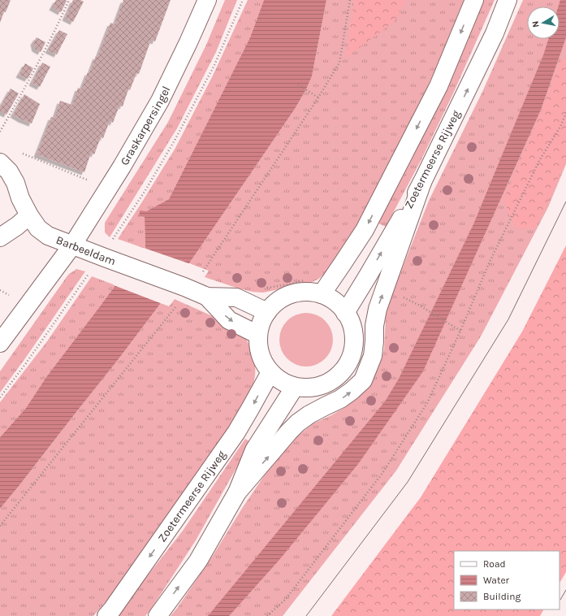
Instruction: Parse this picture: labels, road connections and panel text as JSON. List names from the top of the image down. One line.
{"streets":{"main road":["Graskarpersingel","Zoetermeerse Rijweg","Barbeeldam"]},"crossings":[["Graskarpersingel","Barbeeldam"],["Zoetermeerse Rijweg","Barbeeldam"]],"legend":["Road","Water","Building"],"north":"left"}
